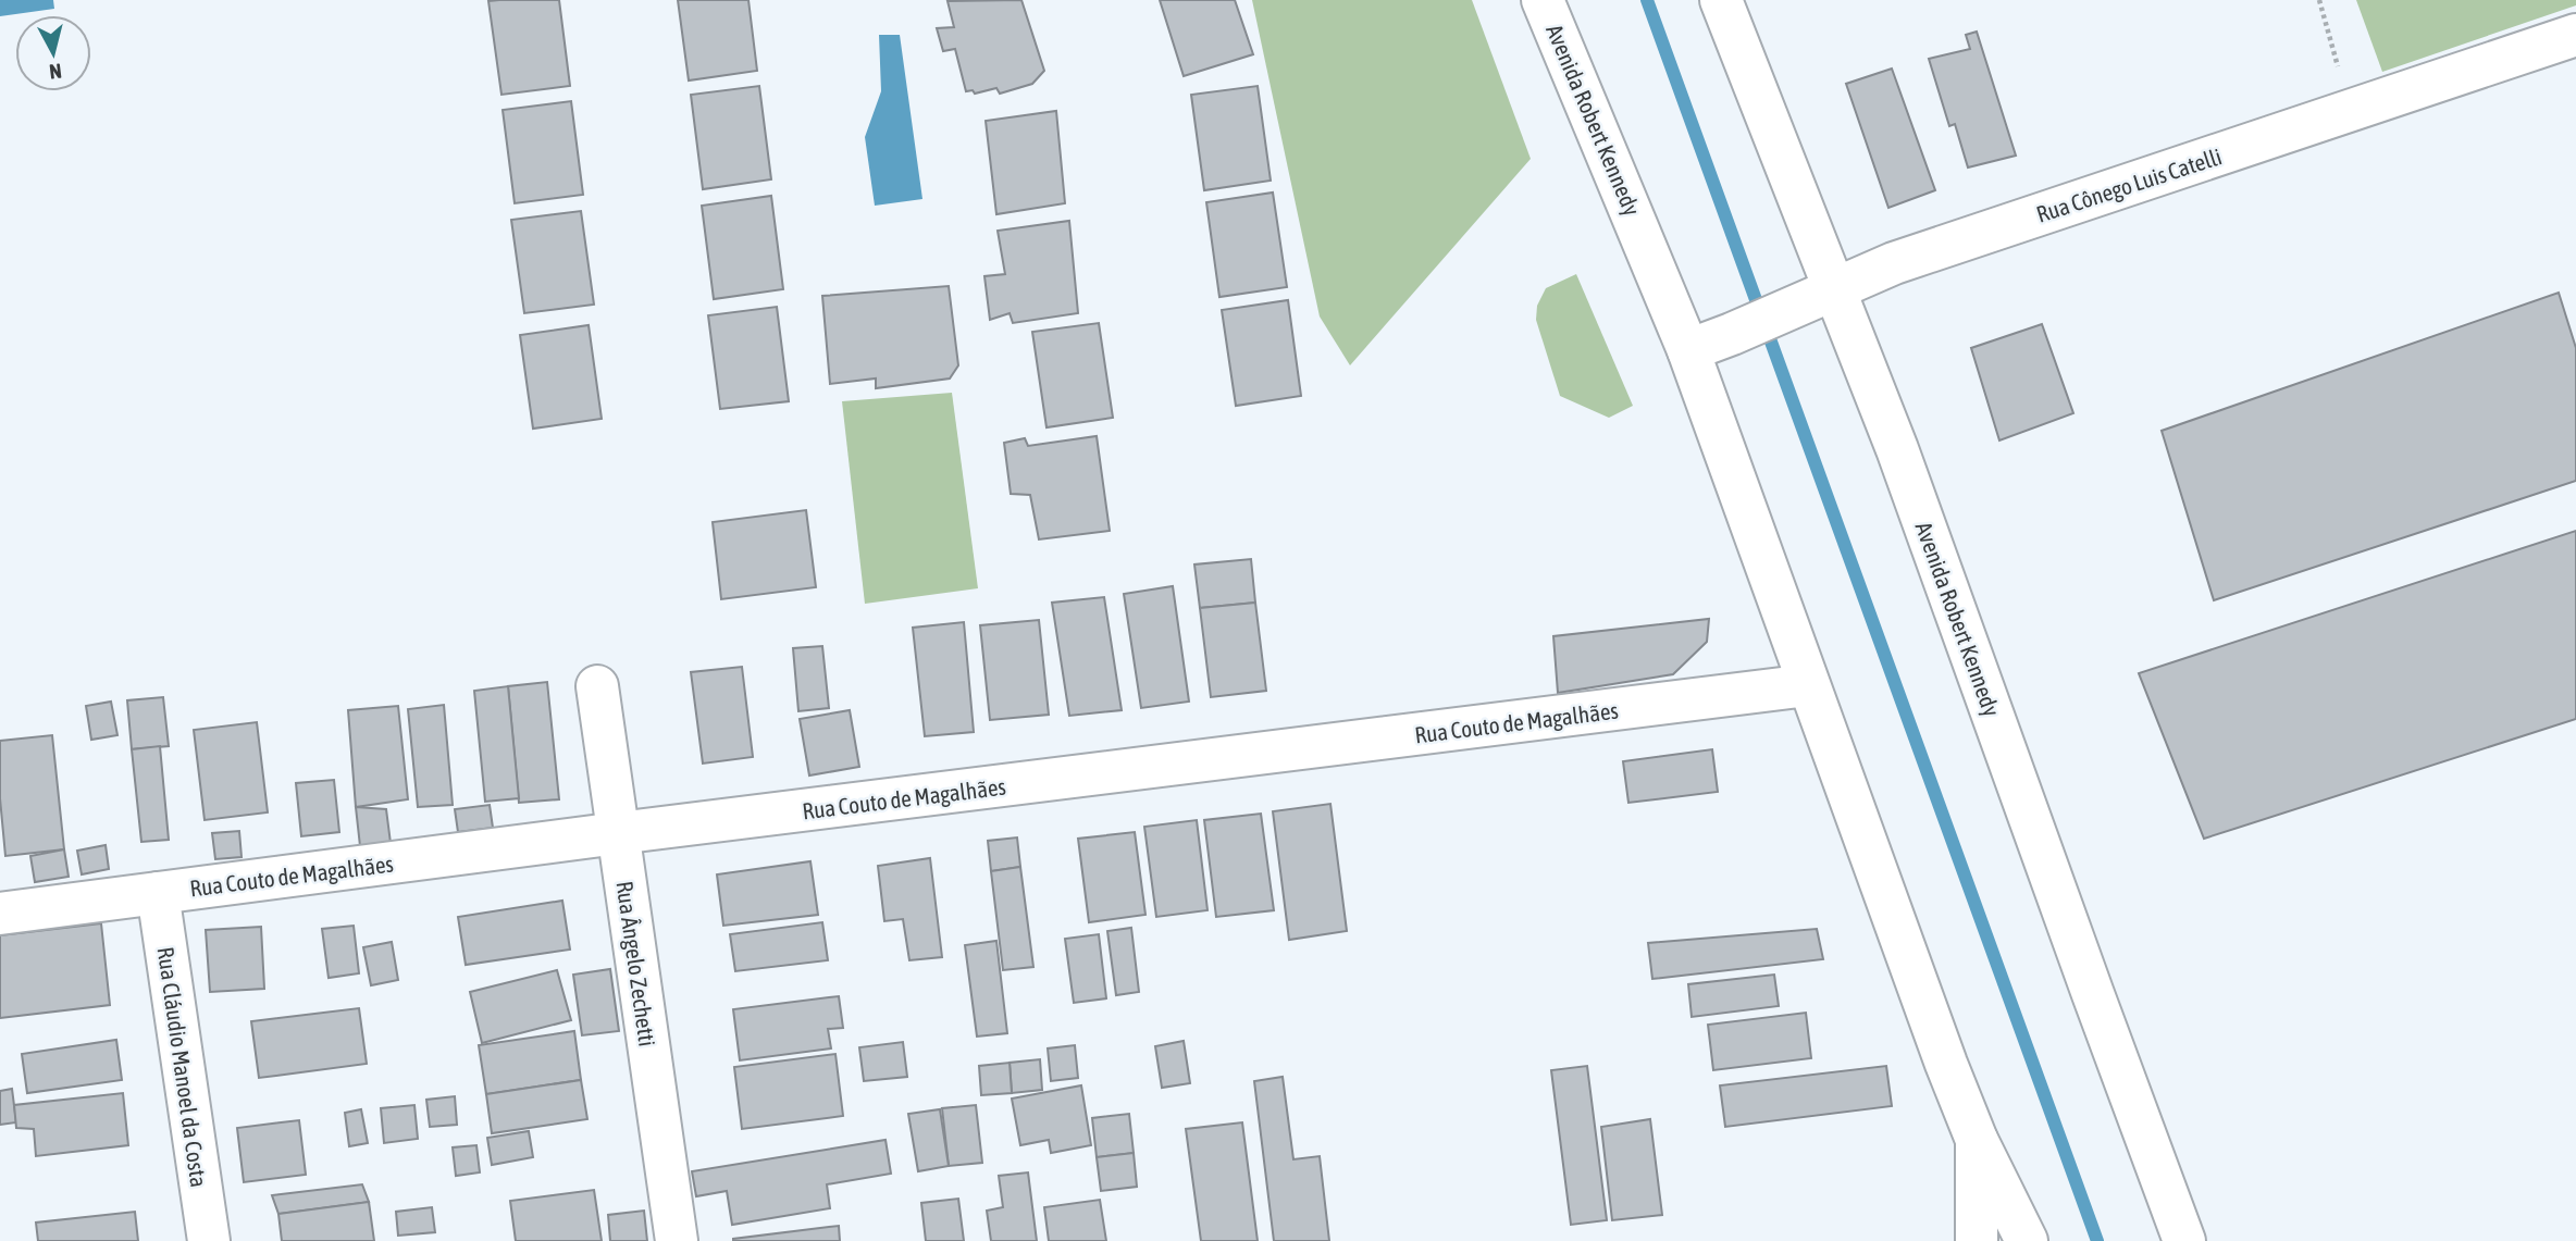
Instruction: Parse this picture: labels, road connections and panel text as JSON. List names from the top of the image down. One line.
{"streets":{"street":["Avenida Robert Kennedy","Rua Cônego Luis Catelli","Rua Couto de Magalhães","Rua Ângelo Zechetti","Rua Cláudio Manoel da Costa"]},"crossings":[["Avenida Robert Kennedy","Rua Cônego Luis Catelli"],["Avenida Robert Kennedy","Rua Couto de Magalhães"],["Rua Couto de Magalhães","Rua Ângelo Zechetti"],["Rua Couto de Magalhães","Rua Cláudio Manoel da Costa"]],"north":"bottom"}
